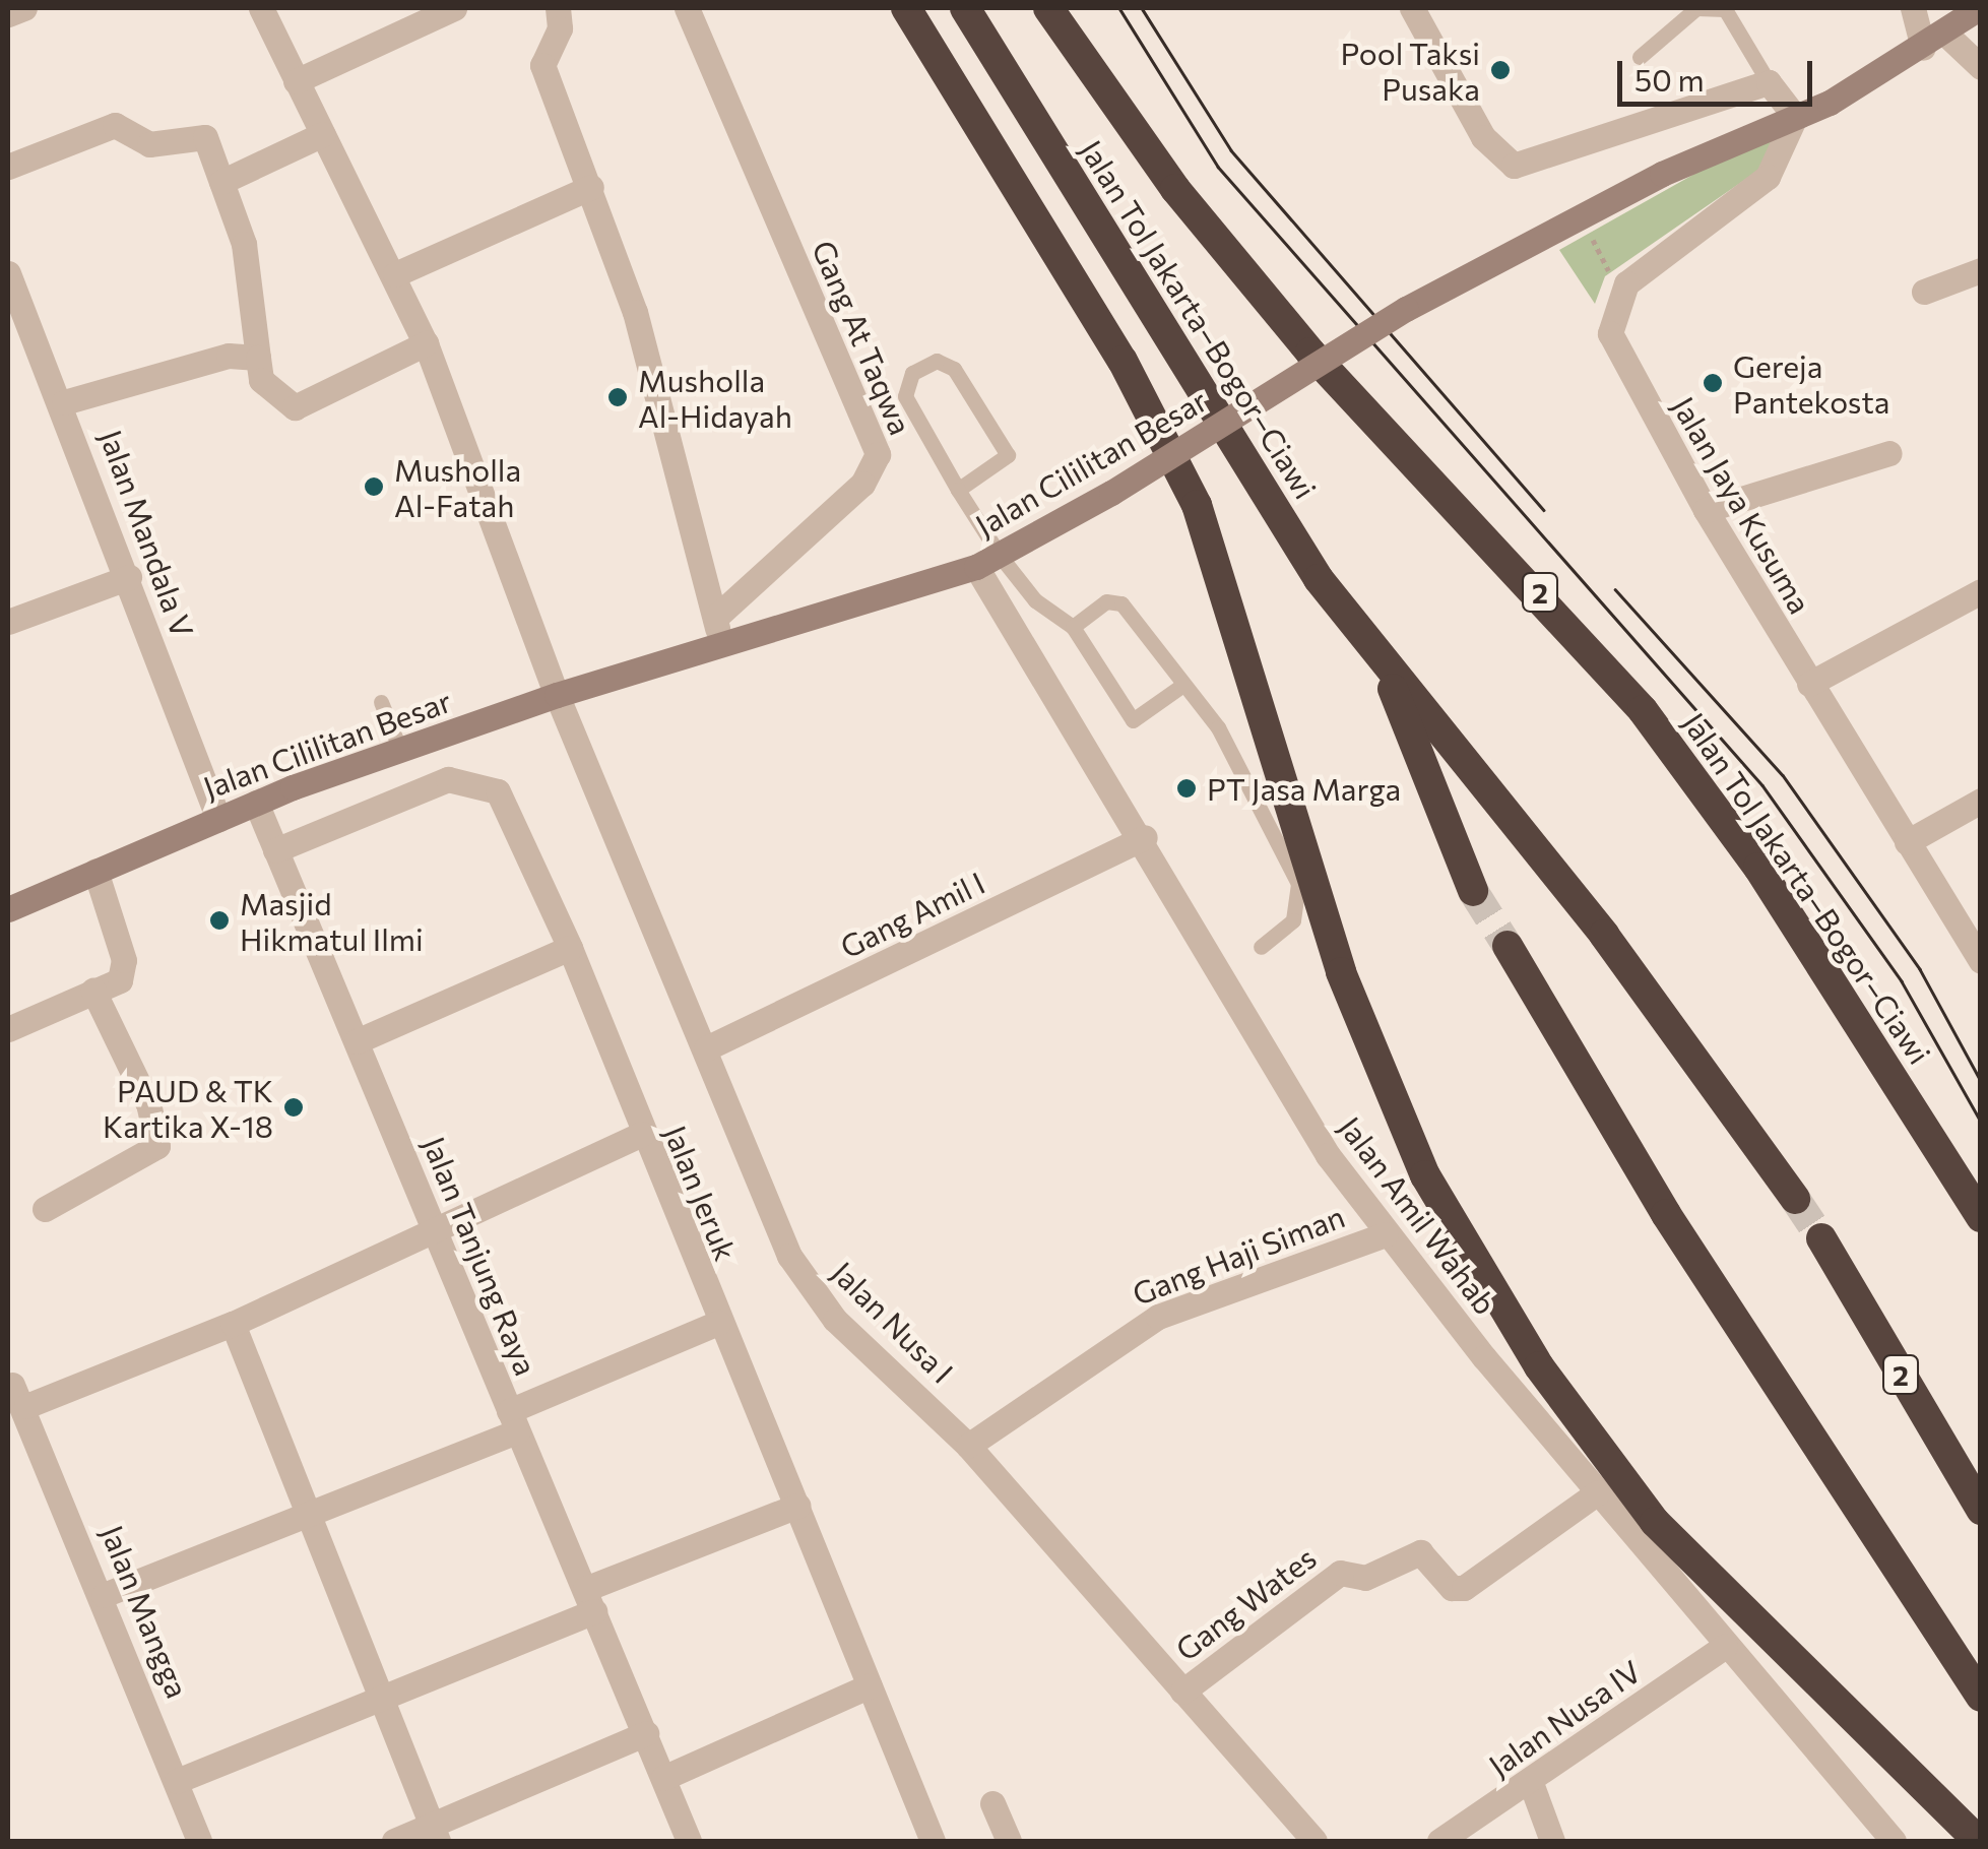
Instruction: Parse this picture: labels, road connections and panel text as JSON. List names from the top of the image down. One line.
{"streets":{"highway":["Jalan Tol Jakarta–Bogor–Ciawi","2"],"street":["Gang At Taqwa","Jalan Cililitan Besar","Jalan Jaya Kusuma","Jalan Mandala V","Gang Amil I","Jalan Jeruk","Jalan Amil Wahab","Gang Haji Siman","Jalan Tanjung Raya","Jalan Nusa I","Gang Wates","Jalan Mangga","Jalan Nusa IV"]},"crossings":[["Gang At Taqwa","Jalan Cililitan Besar"],["Jalan Cililitan Besar","Jalan Jaya Kusuma"],["Jalan Cililitan Besar","Jalan Mandala V"],["Jalan Cililitan Besar","Jalan Amil Wahab"],["Jalan Cililitan Besar","Jalan Tanjung Raya"],["Jalan Cililitan Besar","Jalan Nusa I"],["Gang Amil I","Jalan Amil Wahab"],["Gang Amil I","Jalan Nusa I"],["Jalan Jeruk","Jalan Tanjung Raya"],["Jalan Jeruk","Jalan Mangga"],["Jalan Amil Wahab","Gang Haji Siman"],["Jalan Amil Wahab","Gang Wates"],["Jalan Amil Wahab","Jalan Nusa IV"],["Gang Haji Siman","Jalan Nusa I"],["Jalan Tanjung Raya","Jalan Mangga"],["Jalan Nusa I","Gang Wates"]],"places":["Pool Taksi Pusaka","Gereja Pantekosta","Musholla Al-Hidayah","Musholla Al-Fatah","PT Jasa Marga","Masjid Hikmatul Ilmi","PAUD & TK Kartika X-18"],"scale_bar":"50 m"}
